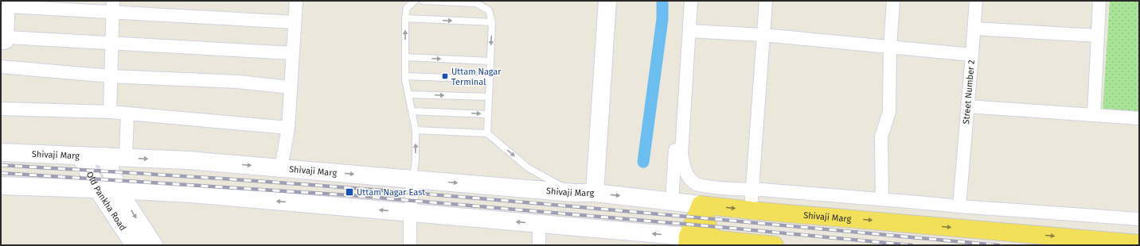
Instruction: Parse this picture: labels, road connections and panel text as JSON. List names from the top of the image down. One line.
{"streets":{"main road":["Shivaji Marg","Old Pankha Road"],"street":["Street Number 2"]},"crossings":[["Shivaji Marg","Old Pankha Road"]],"places":{"transit":["Uttam Nagar Terminal","Uttam Nagar East"]}}
